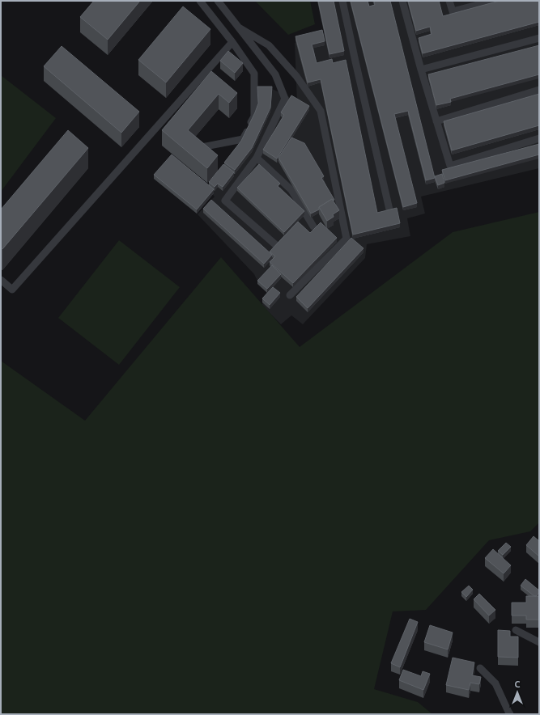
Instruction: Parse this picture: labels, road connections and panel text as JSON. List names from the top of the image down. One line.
{"north":"top"}
